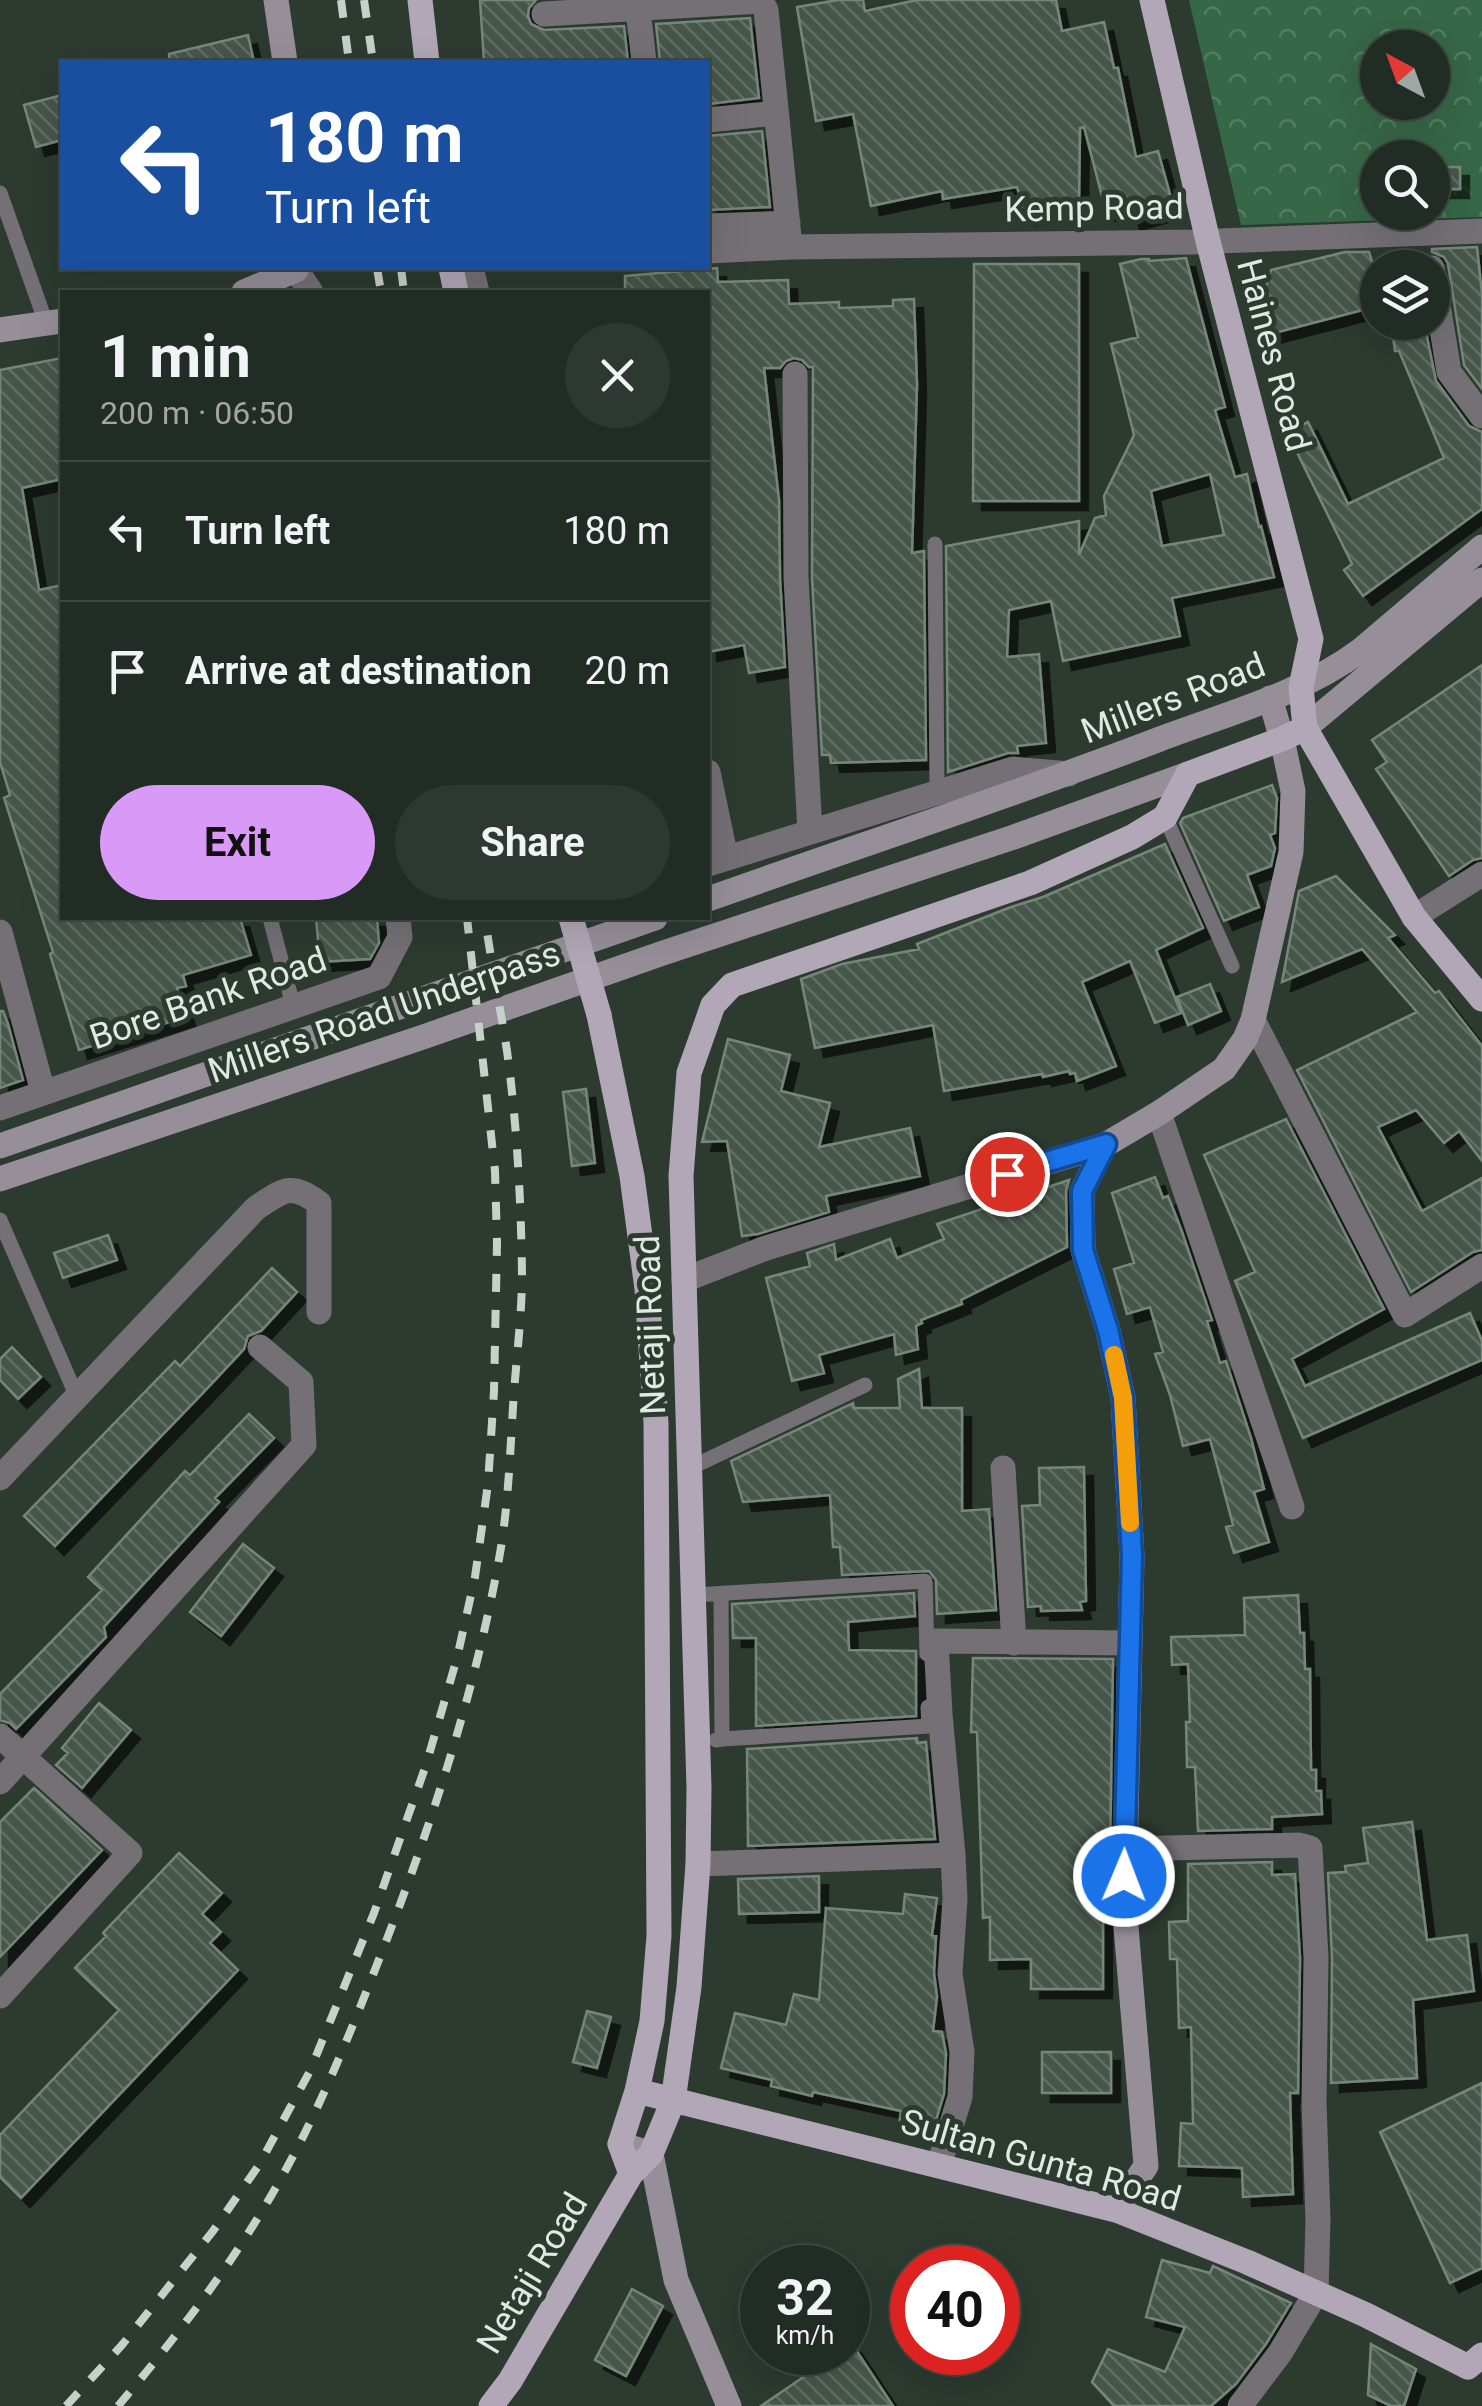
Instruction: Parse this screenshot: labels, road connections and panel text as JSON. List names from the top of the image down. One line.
{"streets":{"main road":["Haines Road","Millers Road","Millers Road Underpass","Netaji Road","Sultan Gunta Road"],"street":["Kemp Road","Bore Bank Road"]},"crossings":[["Kemp Road","Haines Road"],["Haines Road","Millers Road"],["Netaji Road","Sultan Gunta Road"]],"north":"top left","page":{"turn":["180 m","Turn left"],"heading":["1 min","200 m · 06:50"],"list":[{"name":"Turn left","value":"180 m"},{"name":"Arrive at destination","value":"20 m"}],"buttons":["Exit","Share"],"speed":"32 km/h","limit":"40"}}
